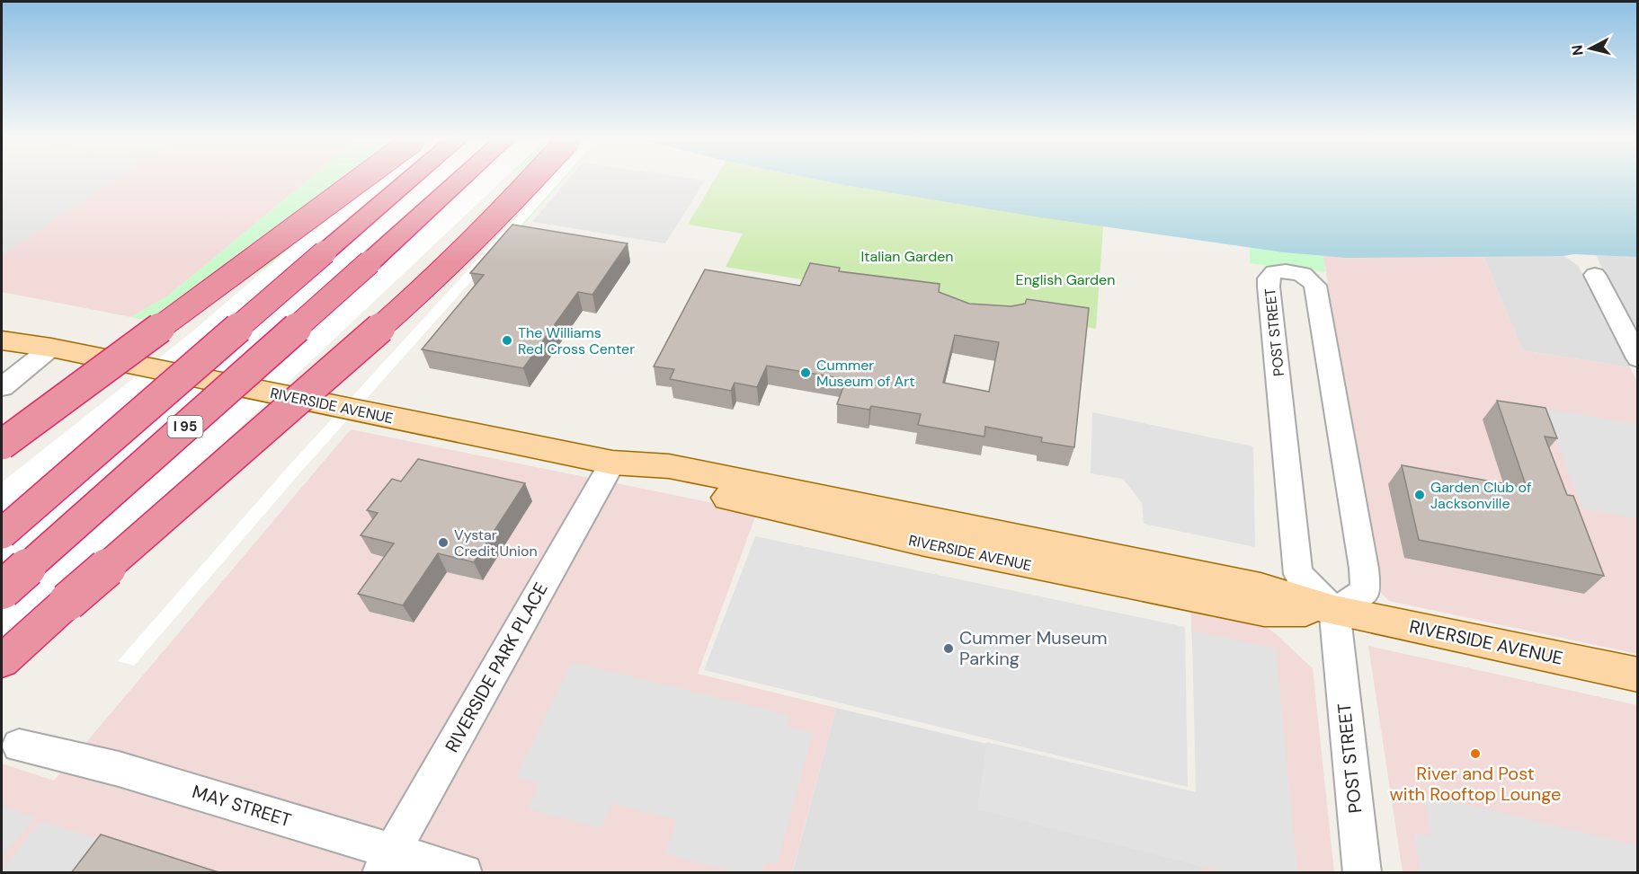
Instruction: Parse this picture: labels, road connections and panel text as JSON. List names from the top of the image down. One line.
{"streets":{"highway":["I 95"],"main road":["RIVERSIDE AVENUE"],"street":["POST STREET","RIVERSIDE PARK PLACE","MAY STREET"]},"crossings":[["POST STREET","RIVERSIDE AVENUE"],["RIVERSIDE AVENUE","RIVERSIDE PARK PLACE"],["RIVERSIDE PARK PLACE","MAY STREET"]],"parks":["Italian Garden","English Garden"],"places":["The Williams Red Cross Center","Cummer Museum of Art","Garden Club of Jacksonville","Vystar Credit Union","Cummer Museum Parking","River and Post with Rooftop Lounge"],"north":"left"}
